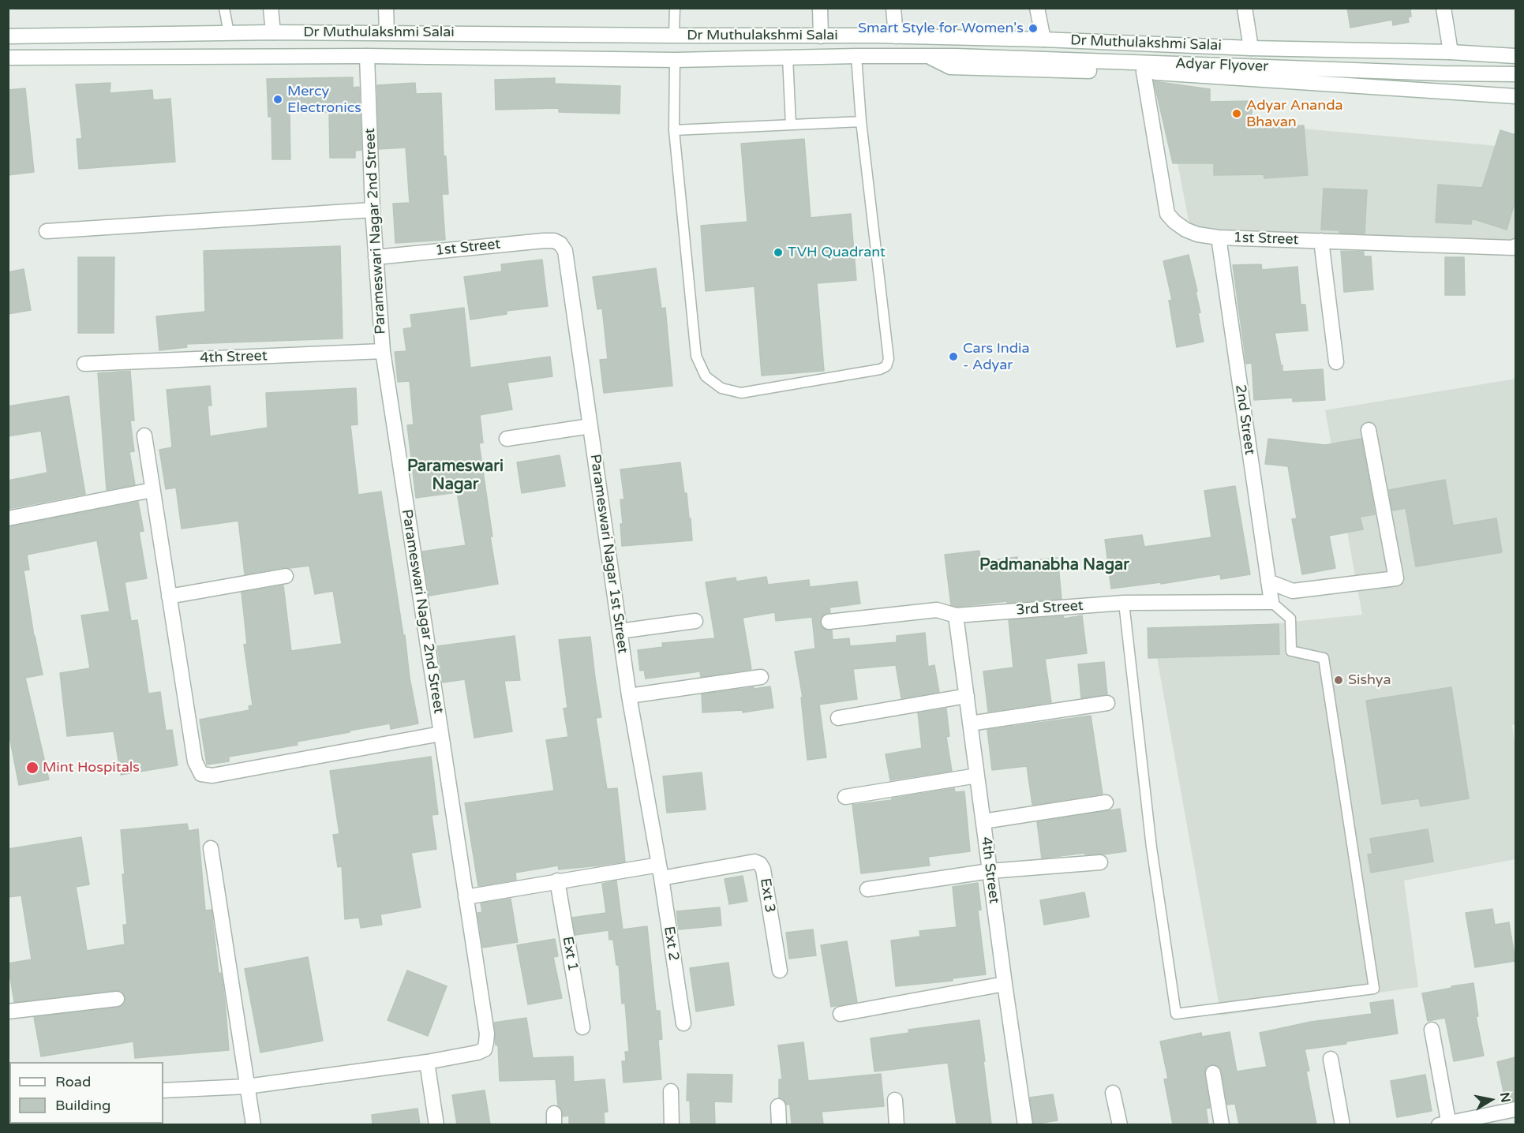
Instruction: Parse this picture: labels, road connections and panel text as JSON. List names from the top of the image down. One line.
{"streets":{"street":["Dr Muthulakshmi Salai","Adyar Flyover","Parameswari Nagar 2nd Street","1st Street","4th Street","2nd Street","Parameswari Nagar 1st Street","3rd Street","Ext 3","Ext 2","Ext 1"]},"crossings":[["Dr Muthulakshmi Salai","Adyar Flyover"],["Dr Muthulakshmi Salai","Parameswari Nagar 2nd Street"],["Parameswari Nagar 2nd Street","1st Street"],["Parameswari Nagar 2nd Street","4th Street"],["1st Street","2nd Street"],["1st Street","Parameswari Nagar 1st Street"],["4th Street","3rd Street"],["2nd Street","3rd Street"],["Parameswari Nagar 1st Street","Ext 3"],["Parameswari Nagar 1st Street","Ext 2"],["Ext 3","Ext 2"]],"districts":["Parameswari Nagar","Padmanabha Nagar"],"places":["Smart Style for Women's","Mercy Electronics","Adyar Ananda Bhavan","TVH Quadrant","Cars India - Adyar","Sishya","Mint Hospitals"],"legend":["Road","Building"],"north":"right"}
